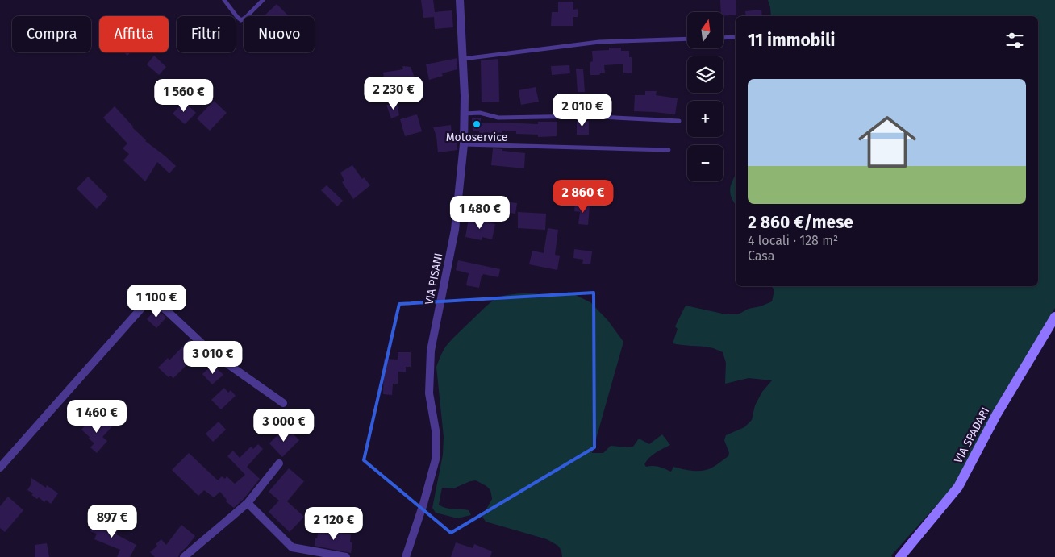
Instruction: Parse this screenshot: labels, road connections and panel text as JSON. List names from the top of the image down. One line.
{"streets":{"street":["VIA PISANI","VIA SPADARI"]},"places":["Motoservice"],"north":"top","page":{"map_buttons":["+","−"],"chip":["Compra","Affitta","Filtri","Nuovo"],"heading":"11 immobili","list":[{"name":"2 860 €/mese","note":"4 locali · 128 m² · Casa"}],"price":["2 230 €","1 560 €","2 010 €","2 860 €","1 480 €","1 100 €","3 010 €","1 460 €","3 000 €","897 €","2 120 €"]}}
